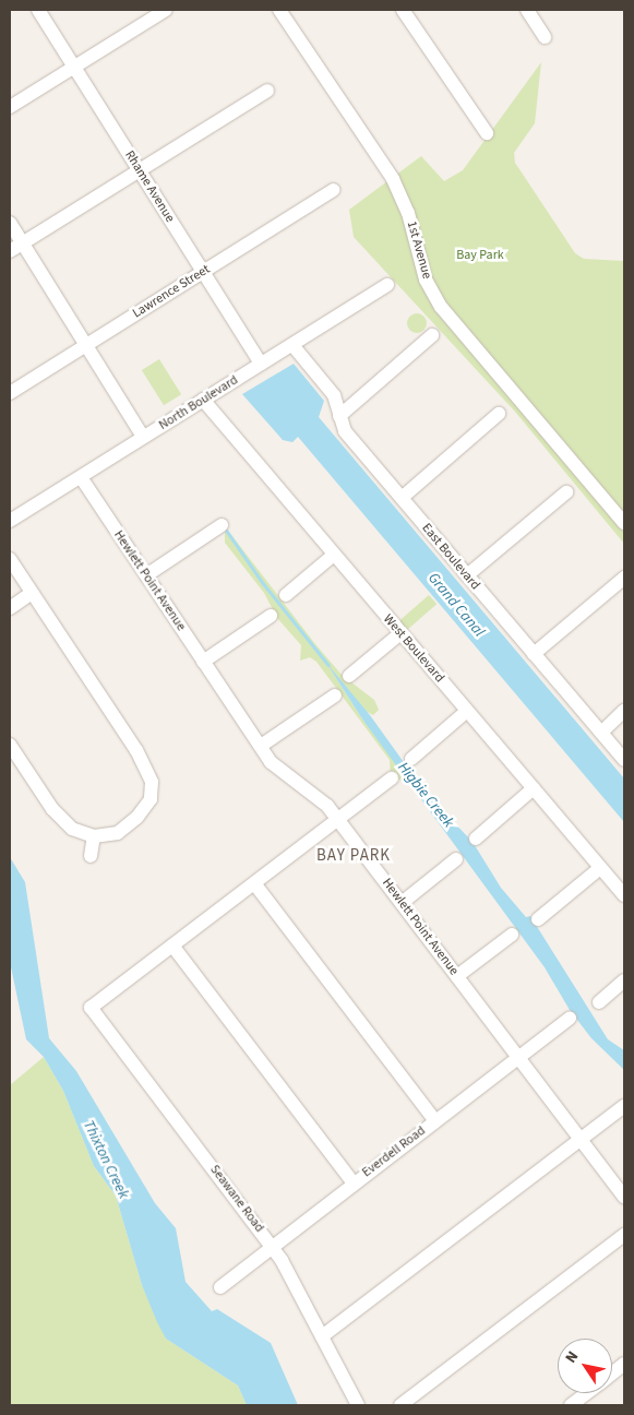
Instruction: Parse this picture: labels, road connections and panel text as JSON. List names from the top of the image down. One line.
{"streets":{"street":["Rhame Avenue","1st Avenue","Lawrence Street","North Boulevard","East Boulevard","Hewlett Point Avenue","West Boulevard","Everdell Road","Seawane Road"]},"crossings":[["Rhame Avenue","Lawrence Street"],["Rhame Avenue","North Boulevard"],["North Boulevard","East Boulevard"],["North Boulevard","Hewlett Point Avenue"],["North Boulevard","West Boulevard"],["Hewlett Point Avenue","Everdell Road"],["Everdell Road","Seawane Road"]],"districts":["BAY PARK"],"water":["Grand Canal","Higbie Creek","Thixton Creek"],"parks":["Bay Park"],"north":"top left"}
